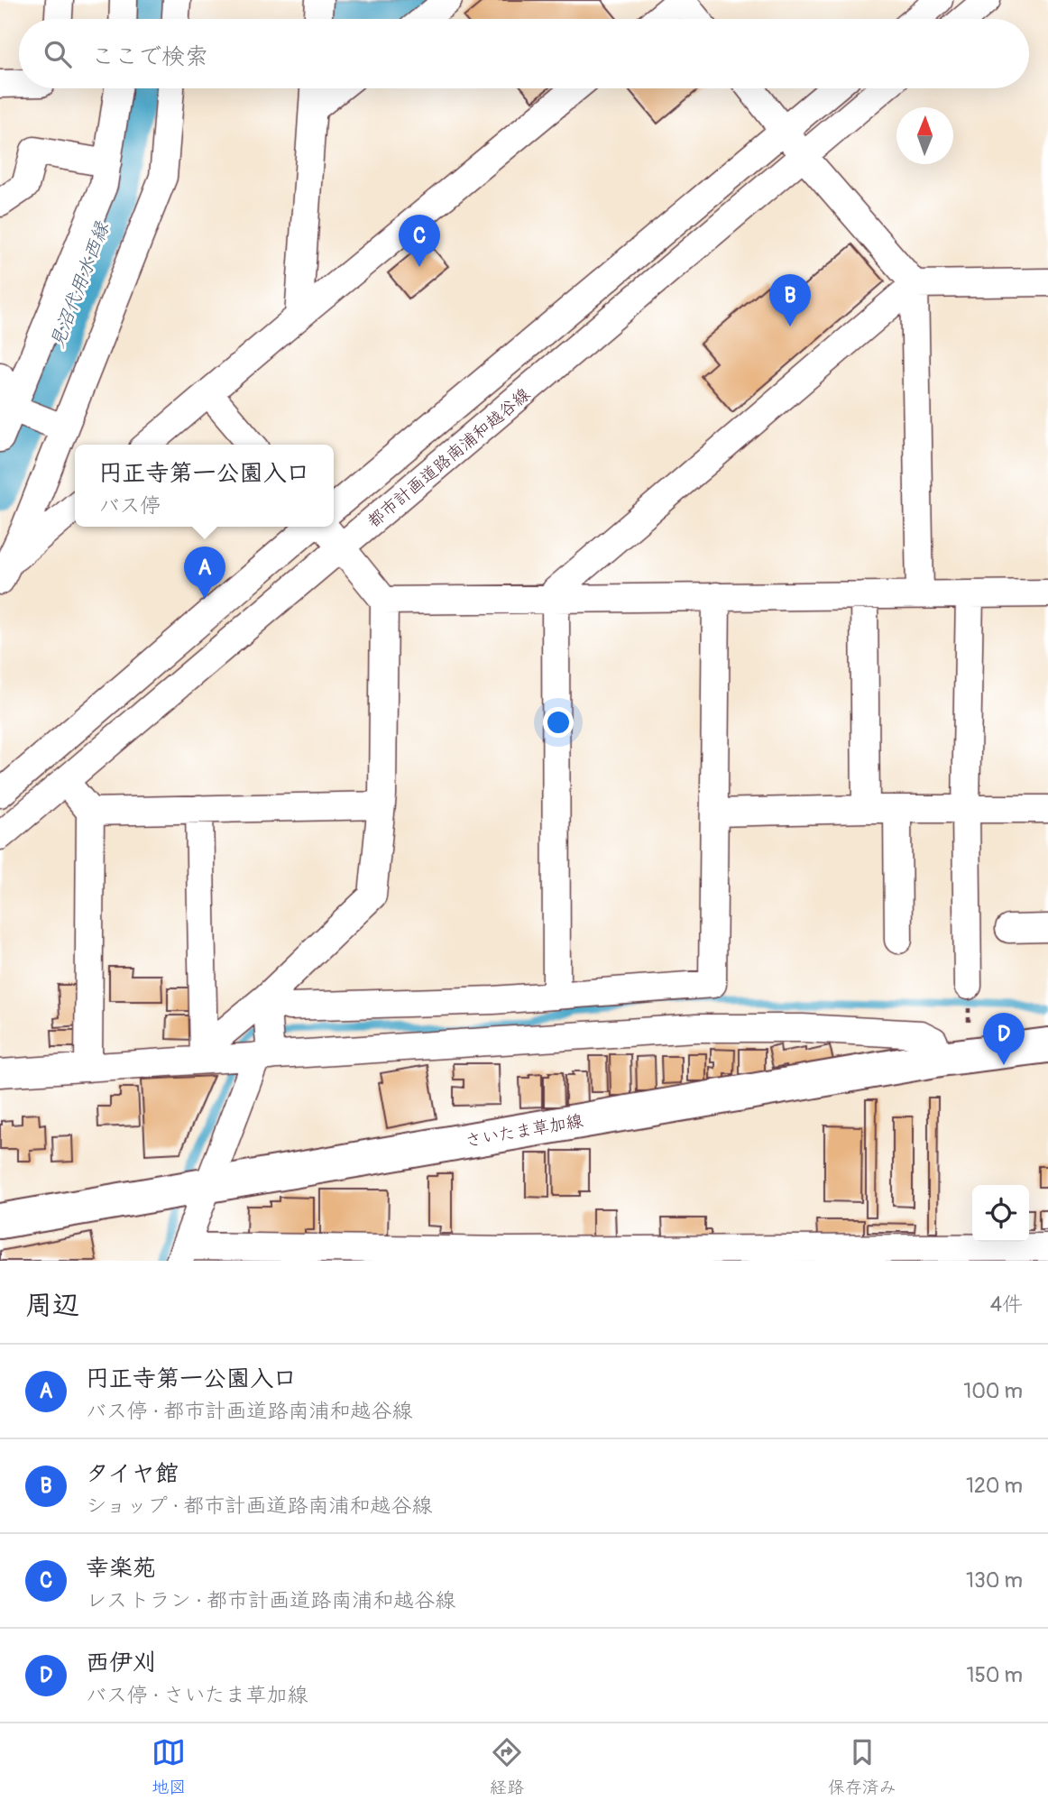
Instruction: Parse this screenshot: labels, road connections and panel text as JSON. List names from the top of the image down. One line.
{"streets":{"main road":["さいたま草加線"],"street":["都市計画道路南浦和越谷線"]},"water":["見沼代用水西縁"],"north":"top","page":{"search":"ここで検索","pins":["C","B","A","D"],"popup":["円正寺第一公園入口","バス停"],"heading":["周辺","4件"],"list":[{"mark":"A","name":"円正寺第一公園入口","note":"バス停 · 都市計画道路南浦和越谷線","value":"100 m"},{"mark":"B","name":"タイヤ館","note":"ショップ · 都市計画道路南浦和越谷線","value":"120 m"},{"mark":"C","name":"幸楽苑","note":"レストラン · 都市計画道路南浦和越谷線","value":"130 m"},{"mark":"D","name":"西伊刈","note":"バス停 · さいたま草加線","value":"150 m"}],"nav":["地図","経路","保存済み"]}}
